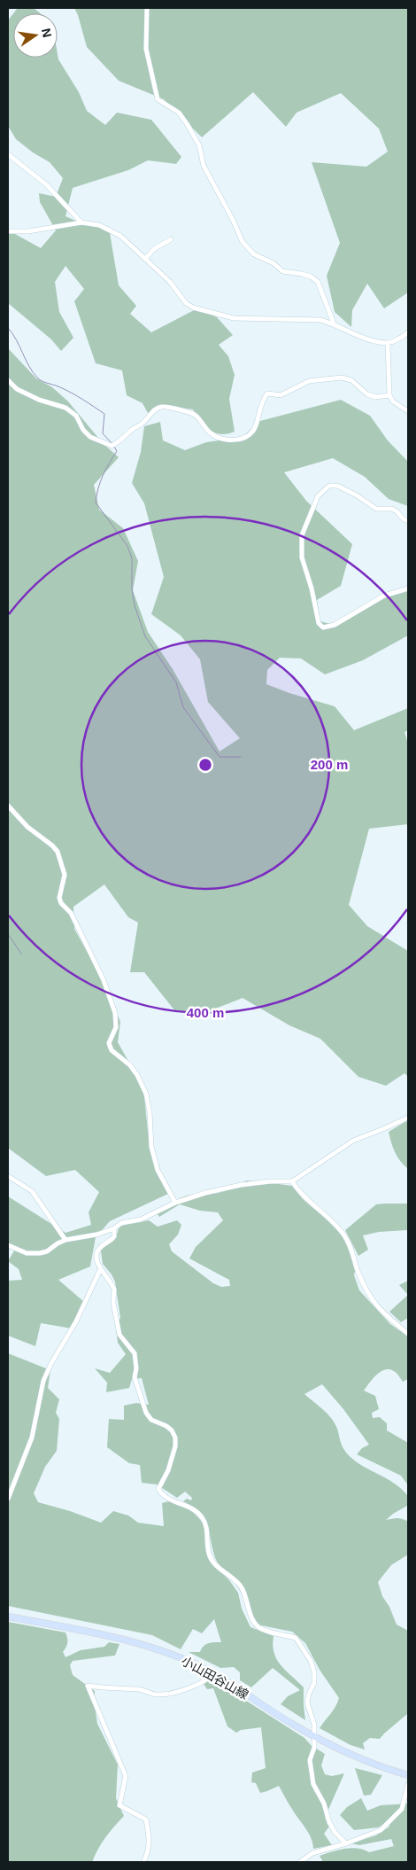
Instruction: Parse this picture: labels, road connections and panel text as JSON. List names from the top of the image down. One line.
{"streets":{"main road":["小山田谷山線"]},"north":"right","rings":["200 m","400 m"]}
